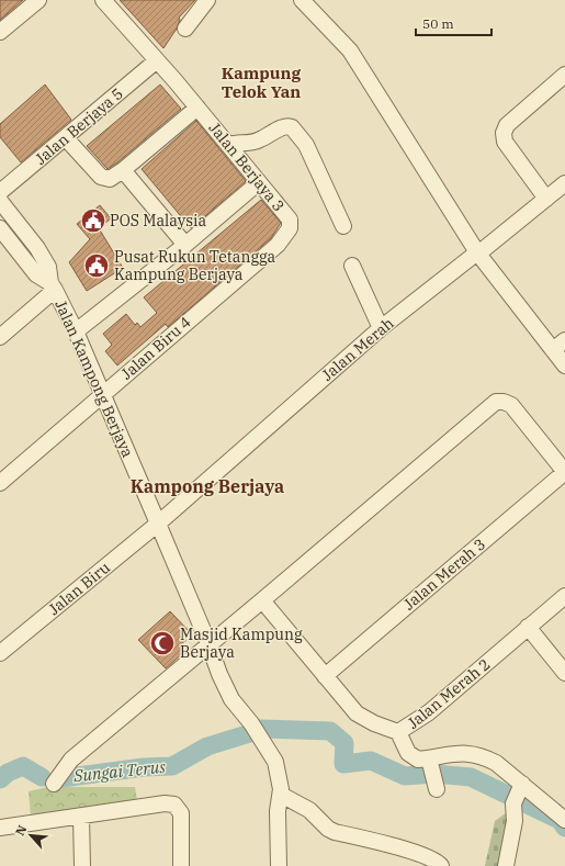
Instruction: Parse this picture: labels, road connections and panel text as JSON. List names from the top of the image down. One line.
{"streets":{"street":["Jalan Berjaya 5","Jalan Berjaya 3","Jalan Biru 4","Jalan Merah","Jalan Kampong Berjaya","Jalan Merah 3","Jalan Biru","Jalan Merah 2"]},"crossings":[["Jalan Berjaya 5","Jalan Berjaya 3"],["Jalan Berjaya 3","Jalan Biru 4"],["Jalan Biru 4","Jalan Kampong Berjaya"],["Jalan Merah","Jalan Kampong Berjaya"],["Jalan Merah","Jalan Biru"],["Jalan Kampong Berjaya","Jalan Biru"],["Jalan Merah 3","Jalan Merah 2"]],"districts":["Kampung Telok Yan","Kampong Berjaya"],"water":["Sungai Terus"],"places":{"public building":["POS Malaysia","Pusat Rukun Tetangga Kampung Berjaya"],"mosque":["Masjid Kampung Berjaya"]},"scale_bar":"50 m","north":"top left"}
